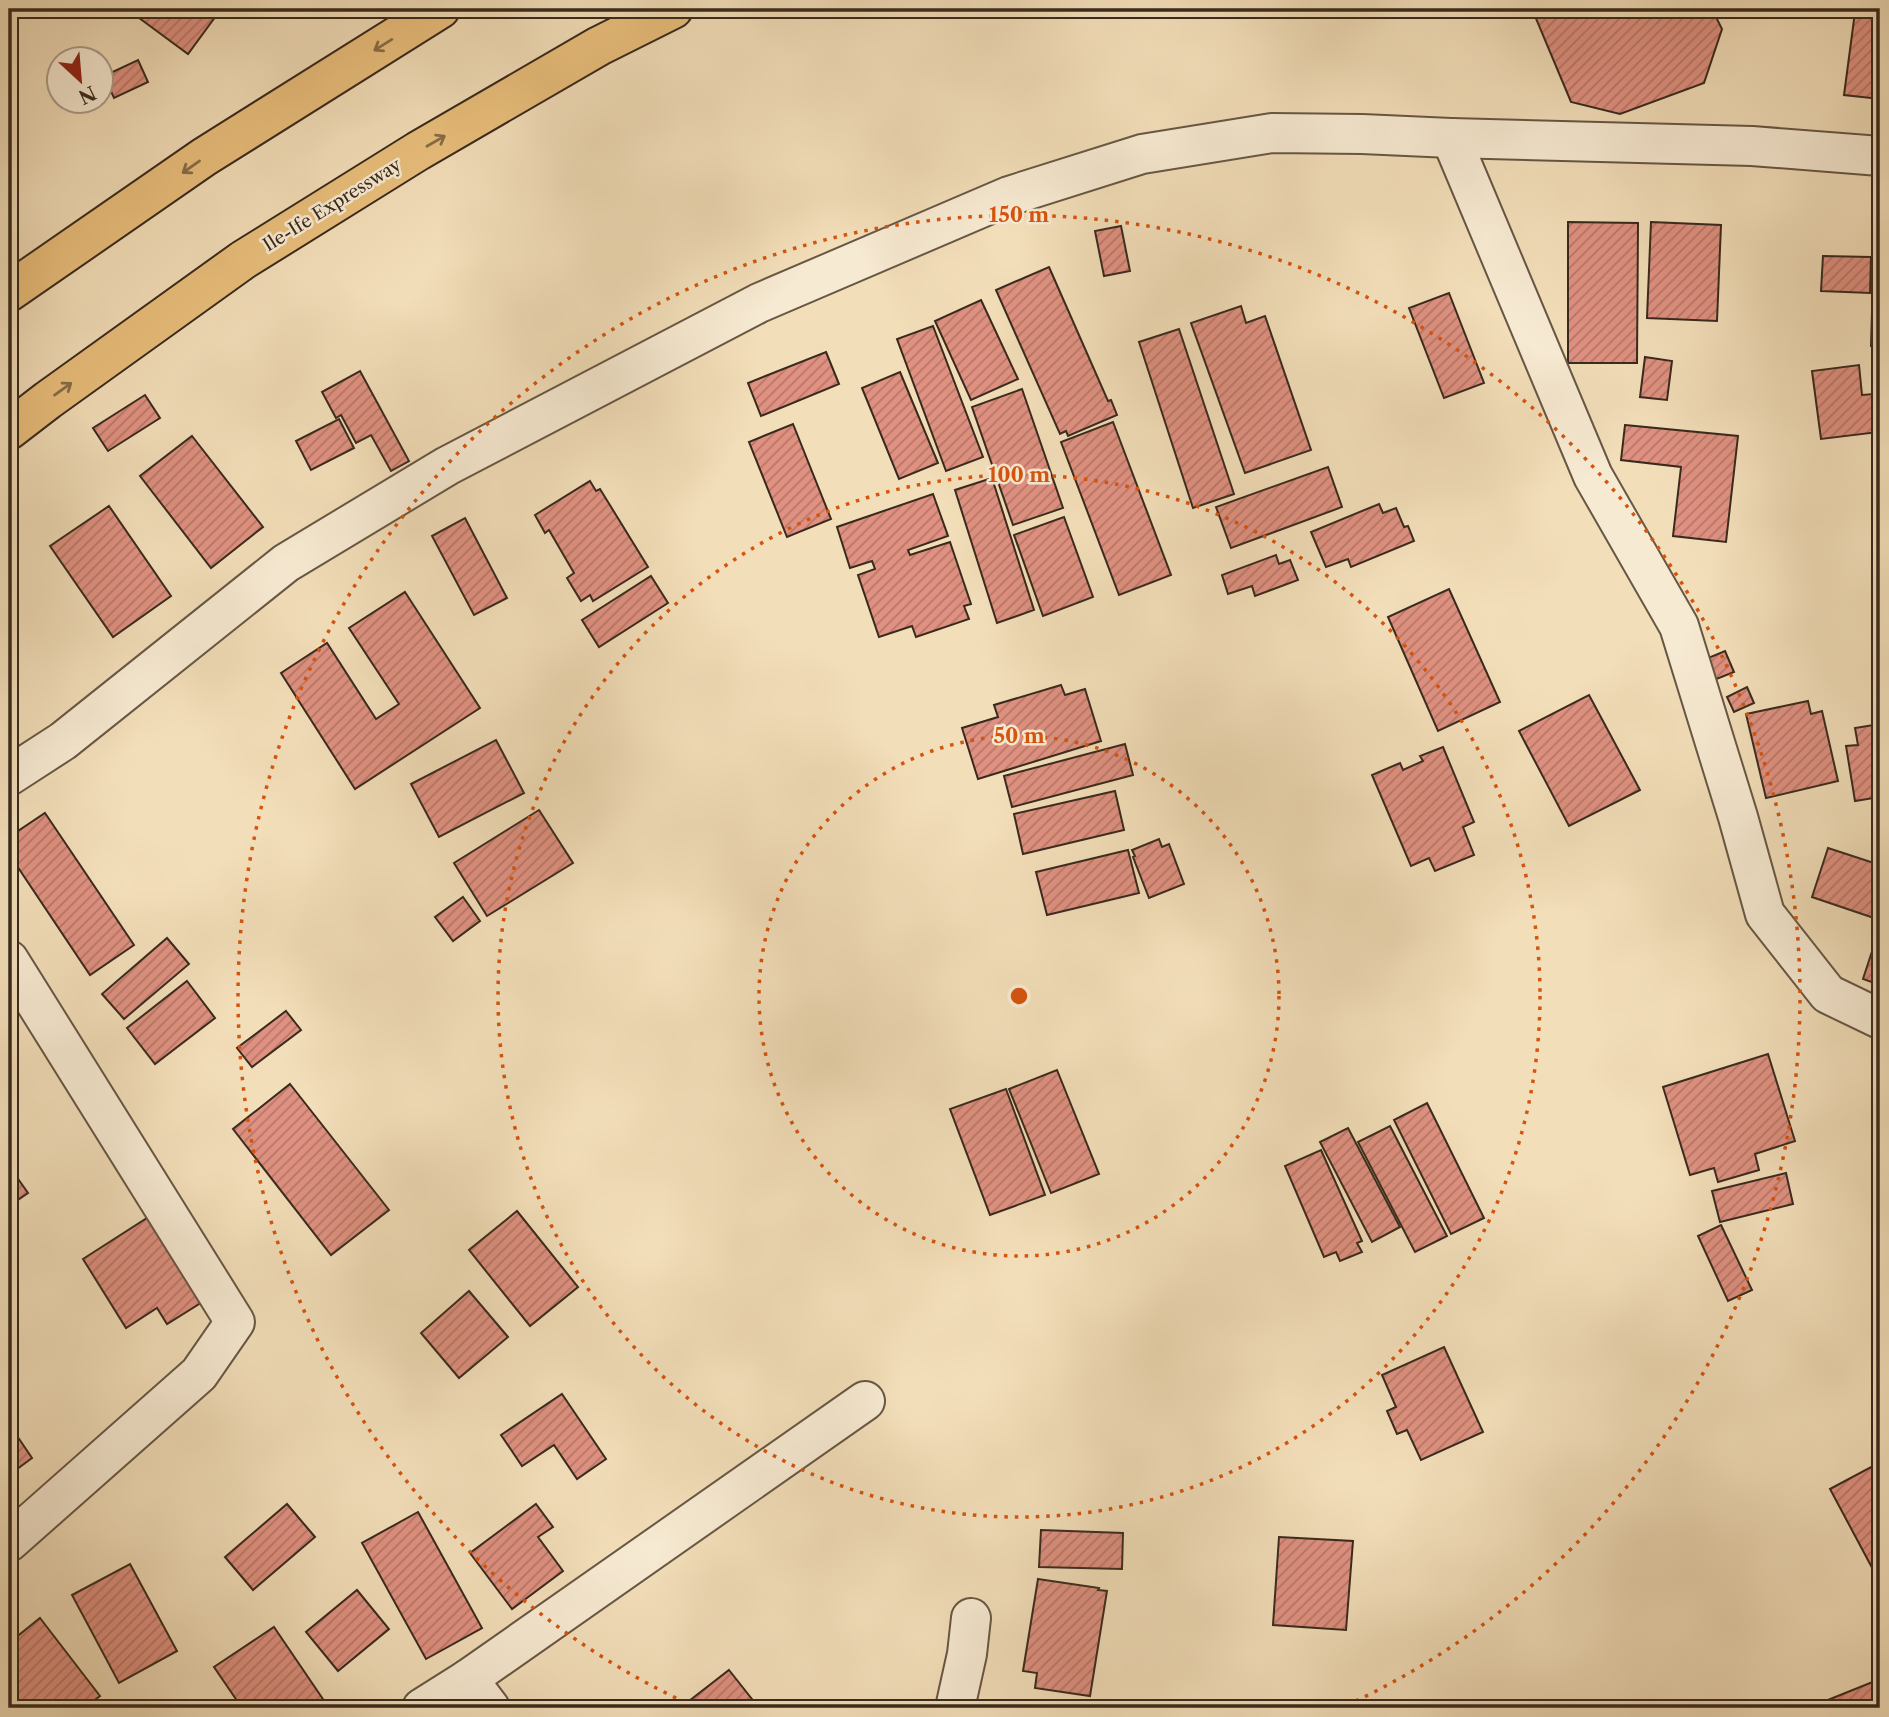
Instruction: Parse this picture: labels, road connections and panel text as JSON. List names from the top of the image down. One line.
{"streets":{"main road":["Ile-Ife Expressway"]},"north":"bottom right","rings":["150 m","100 m","50 m"]}
